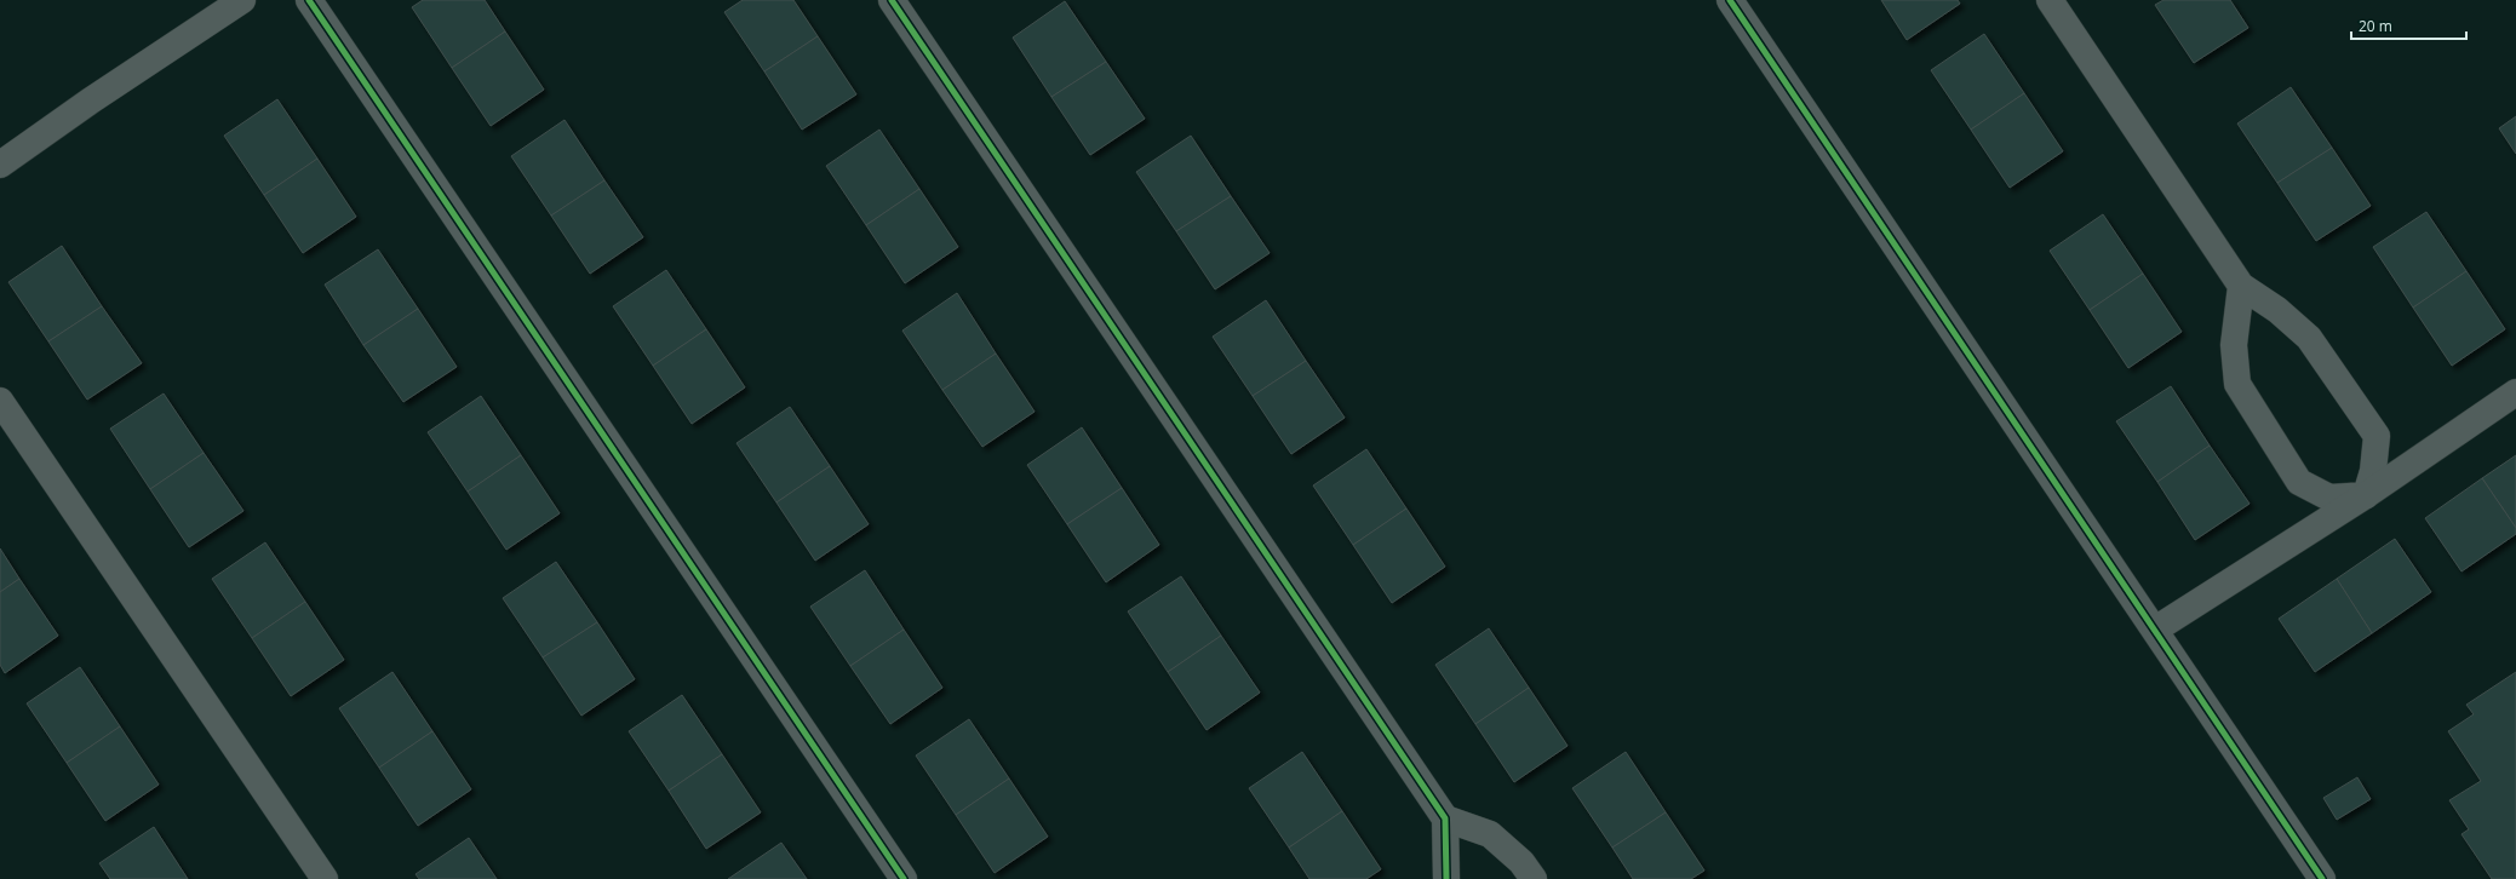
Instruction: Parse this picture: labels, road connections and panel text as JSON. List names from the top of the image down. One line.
{"scale_bar":"20 m"}
